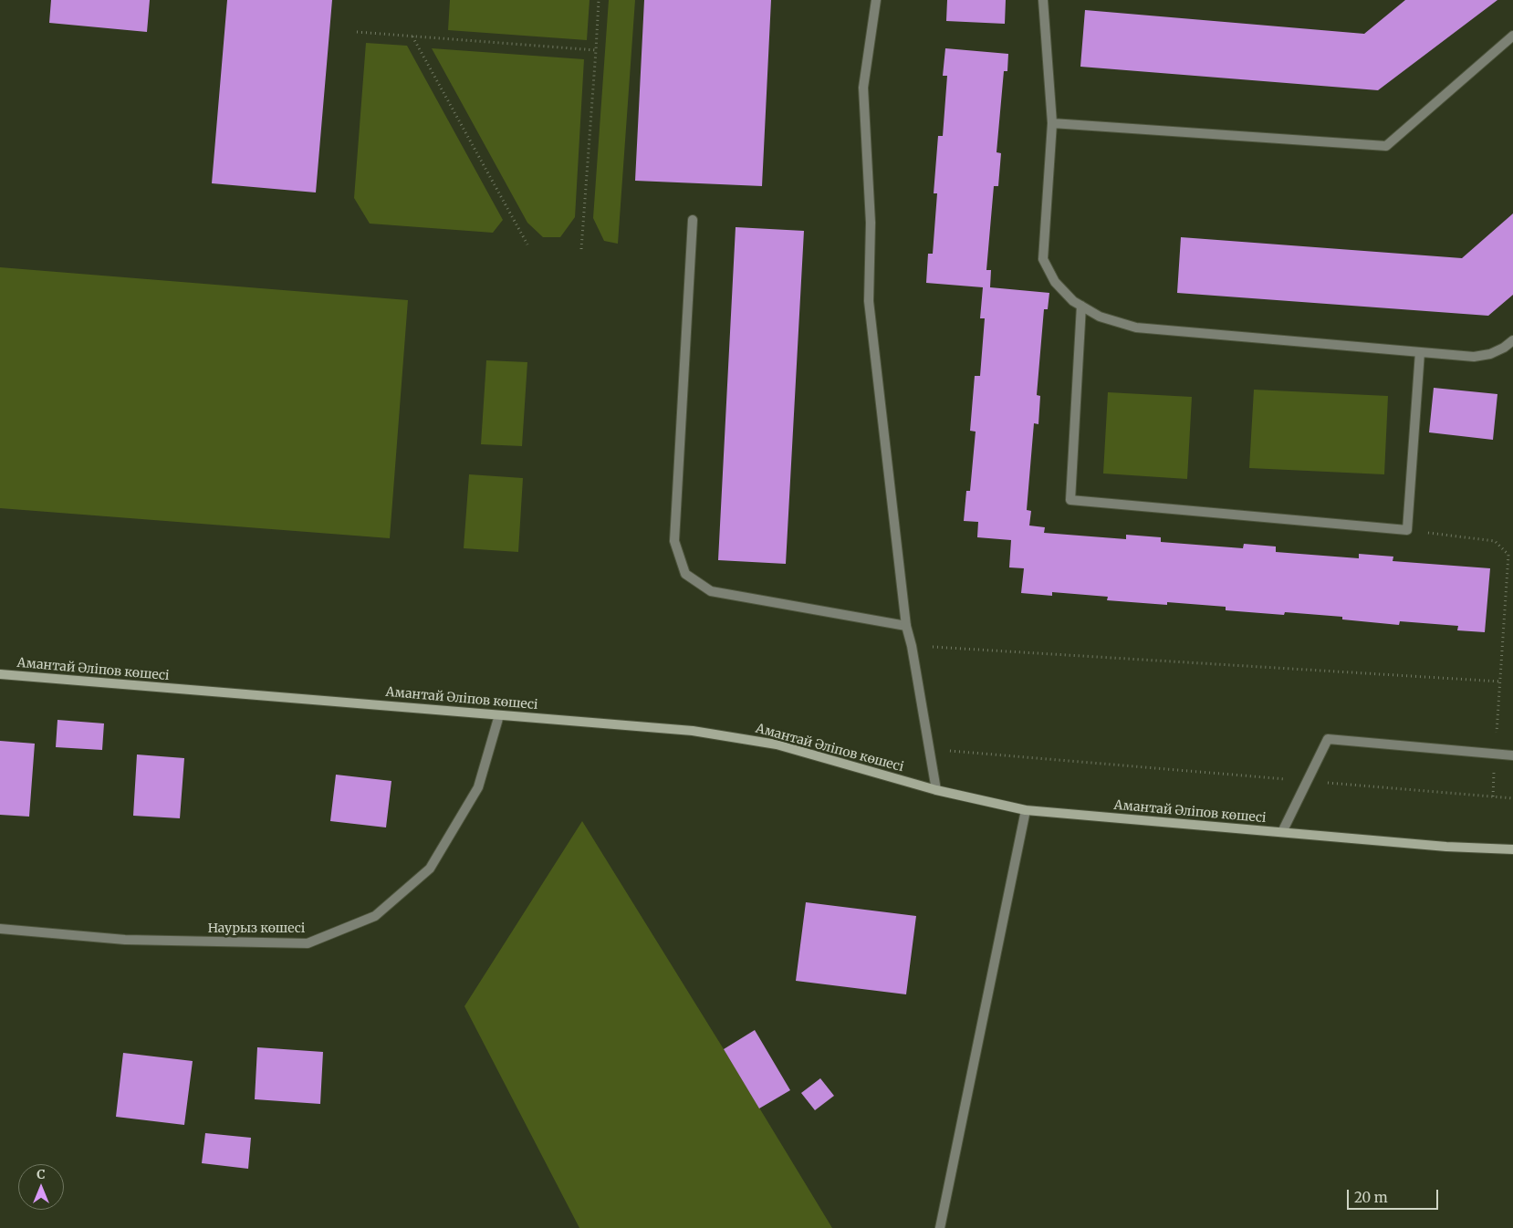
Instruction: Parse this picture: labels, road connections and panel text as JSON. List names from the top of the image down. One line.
{"streets":{"main road":["Амантай Әліпов көшесі"],"street":["Наурыз көшесі"]},"crossings":[["Амантай Әліпов көшесі","Наурыз көшесі"]],"scale_bar":"20 m","north":"top"}
